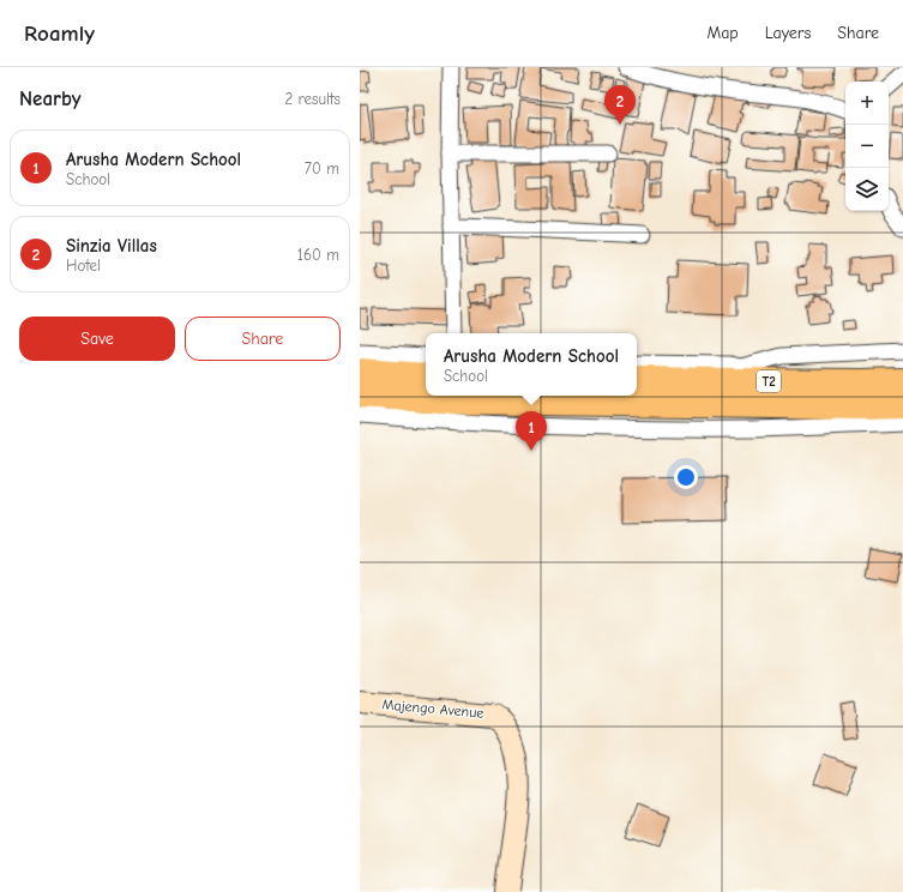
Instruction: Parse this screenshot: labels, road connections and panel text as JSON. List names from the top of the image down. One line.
{"streets":{"highway":["T2"],"street":["Majengo Avenue"]},"page":{"header":"Roamly","nav":["Map","Layers","Share"],"heading":["Nearby","2 results"],"map_buttons":["+","−"],"pins":["2","1"],"list":[{"mark":"1","name":"Arusha Modern School","note":"School","value":"70 m"},{"mark":"2","name":"Sinzia Villas","note":"Hotel","value":"160 m"}],"buttons":["Save","Share"],"popup":["Arusha Modern School","School"]}}
